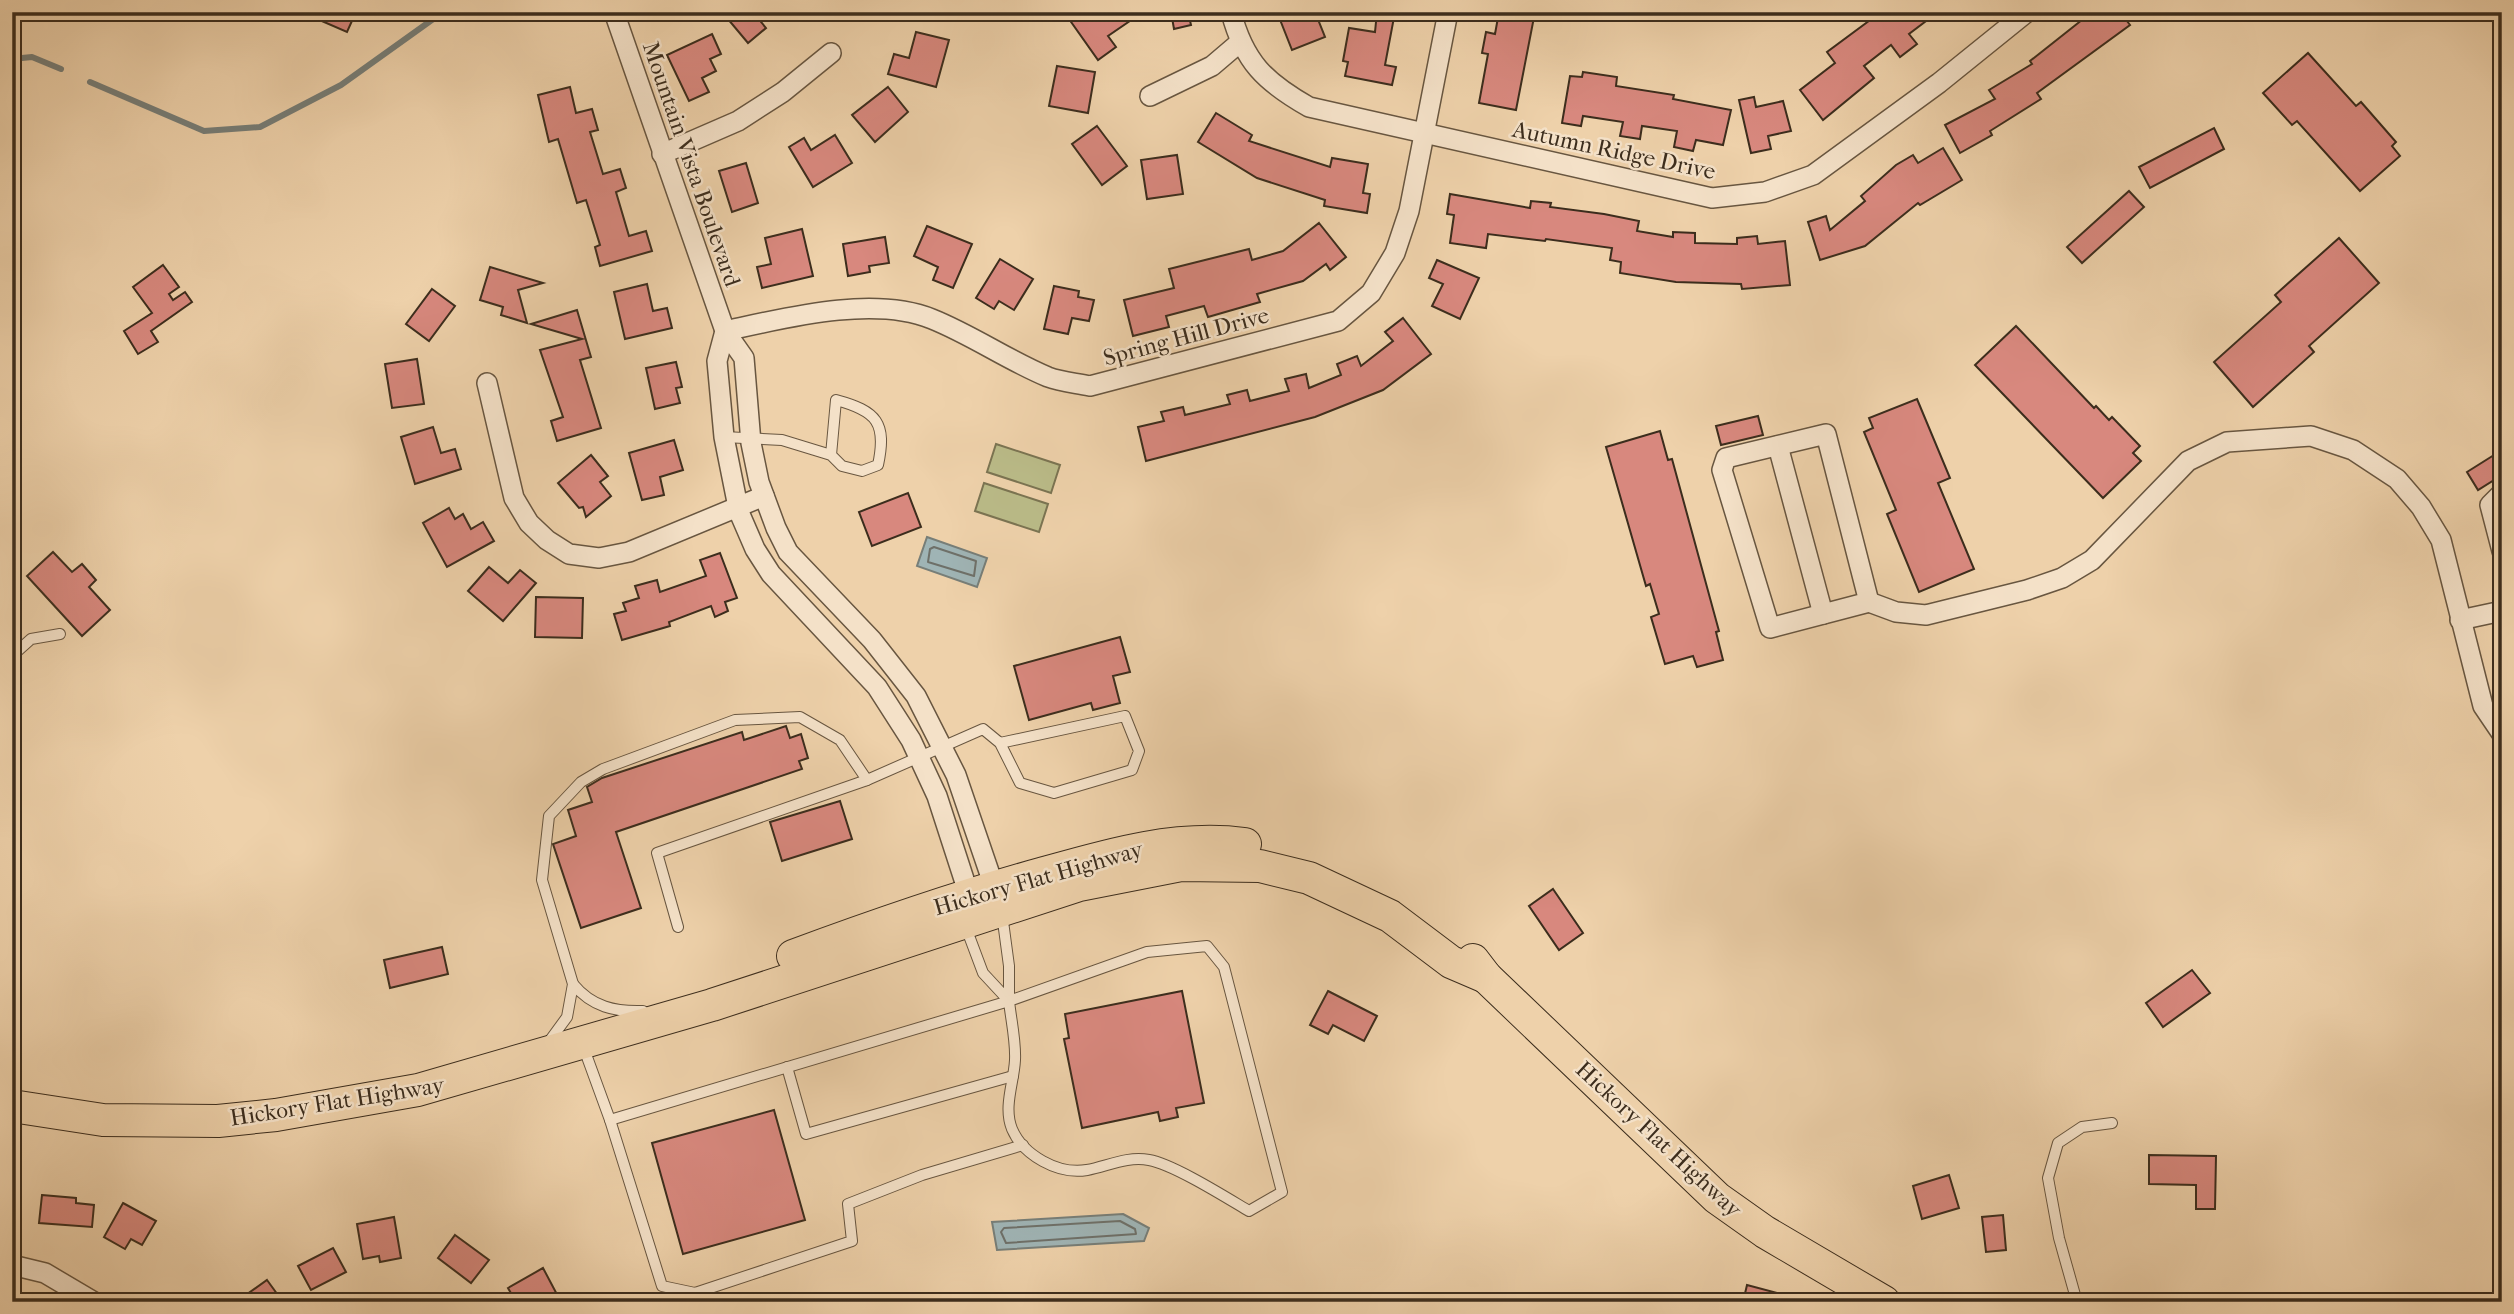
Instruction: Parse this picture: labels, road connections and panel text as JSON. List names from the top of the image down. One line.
{"streets":{"main road":["Hickory Flat Highway"],"street":["Autumn Ridge Drive","Mountain Vista Boulevard","Spring Hill Drive"]},"crossings":[["Autumn Ridge Drive","Spring Hill Drive"],["Mountain Vista Boulevard","Spring Hill Drive"],["Mountain Vista Boulevard","Hickory Flat Highway"]]}
